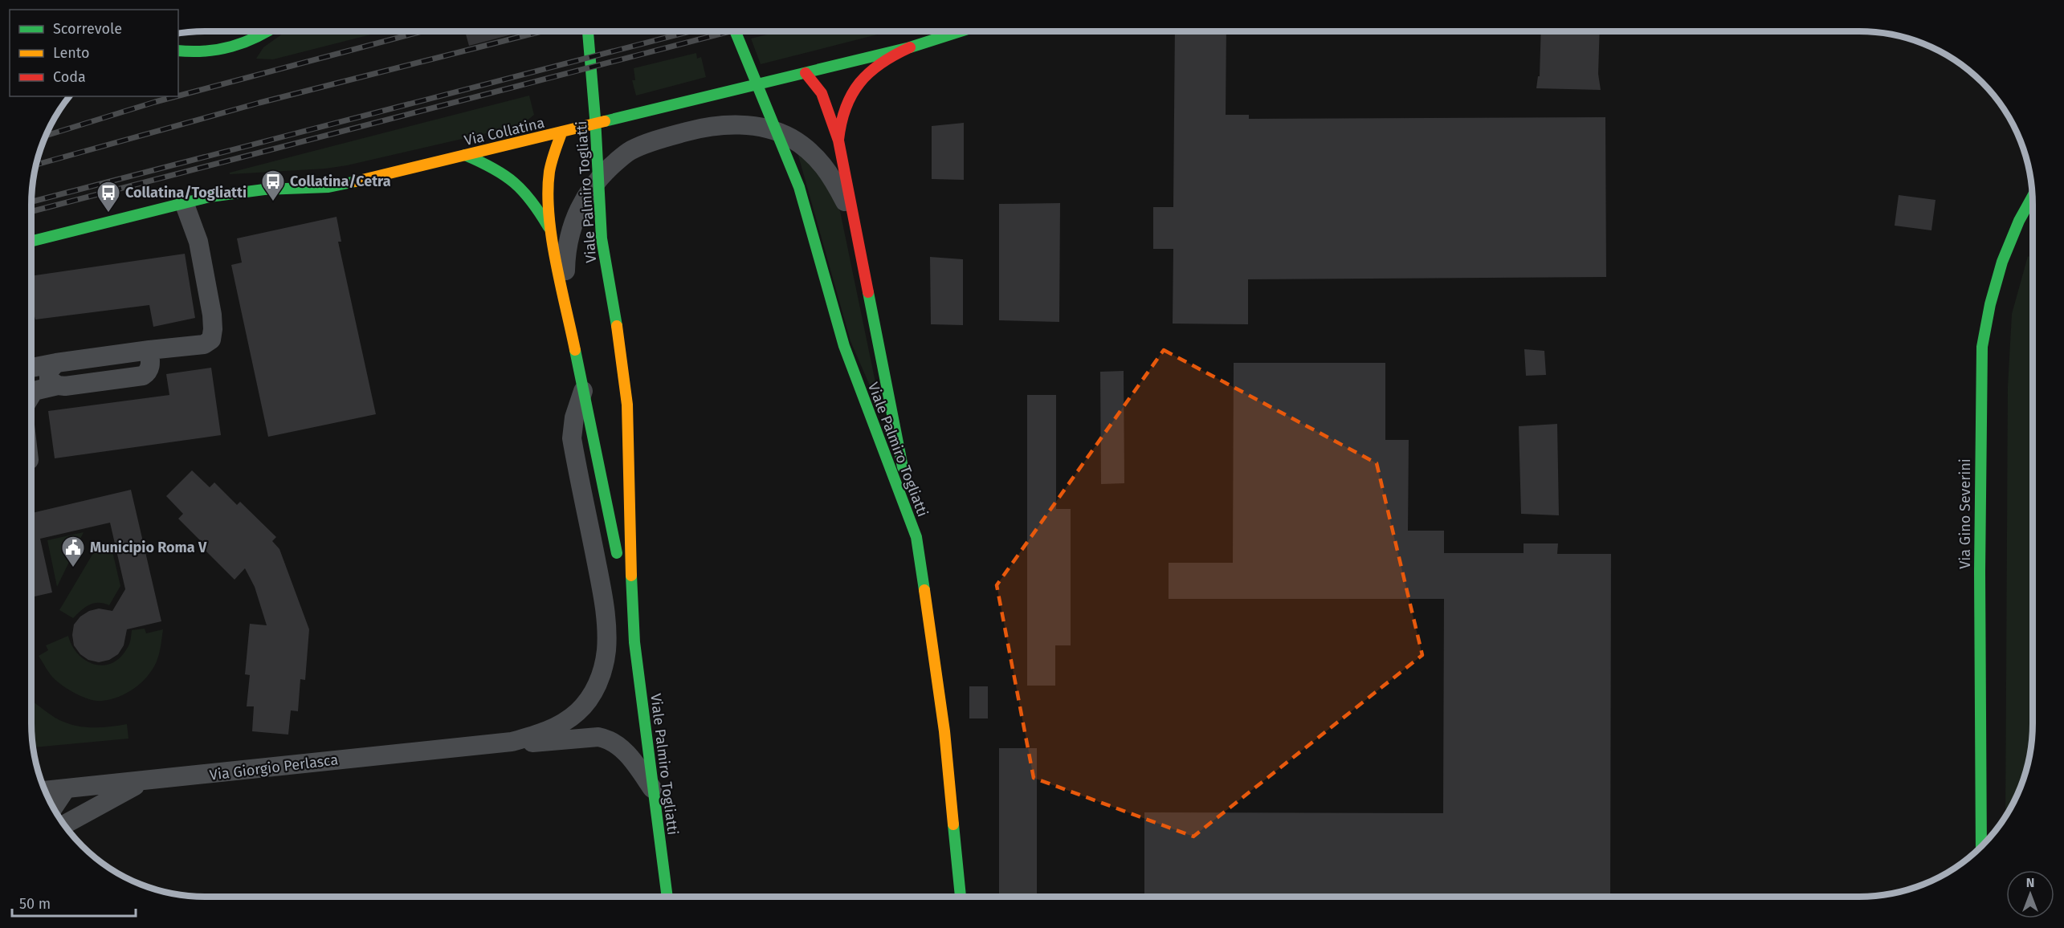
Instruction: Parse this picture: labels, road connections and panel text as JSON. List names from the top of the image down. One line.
{"streets":{"main road":["Via Collatina","Viale Palmiro Togliatti","Via Gino Severini"],"street":["Via Giorgio Perlasca"]},"places":{"bus stop":["Collatina/Cetra","Collatina/Togliatti"],"public building":["Municipio Roma V"]},"legend":["Scorrevole","Lento","Coda"],"scale_bar":"50 m","north":"top"}
